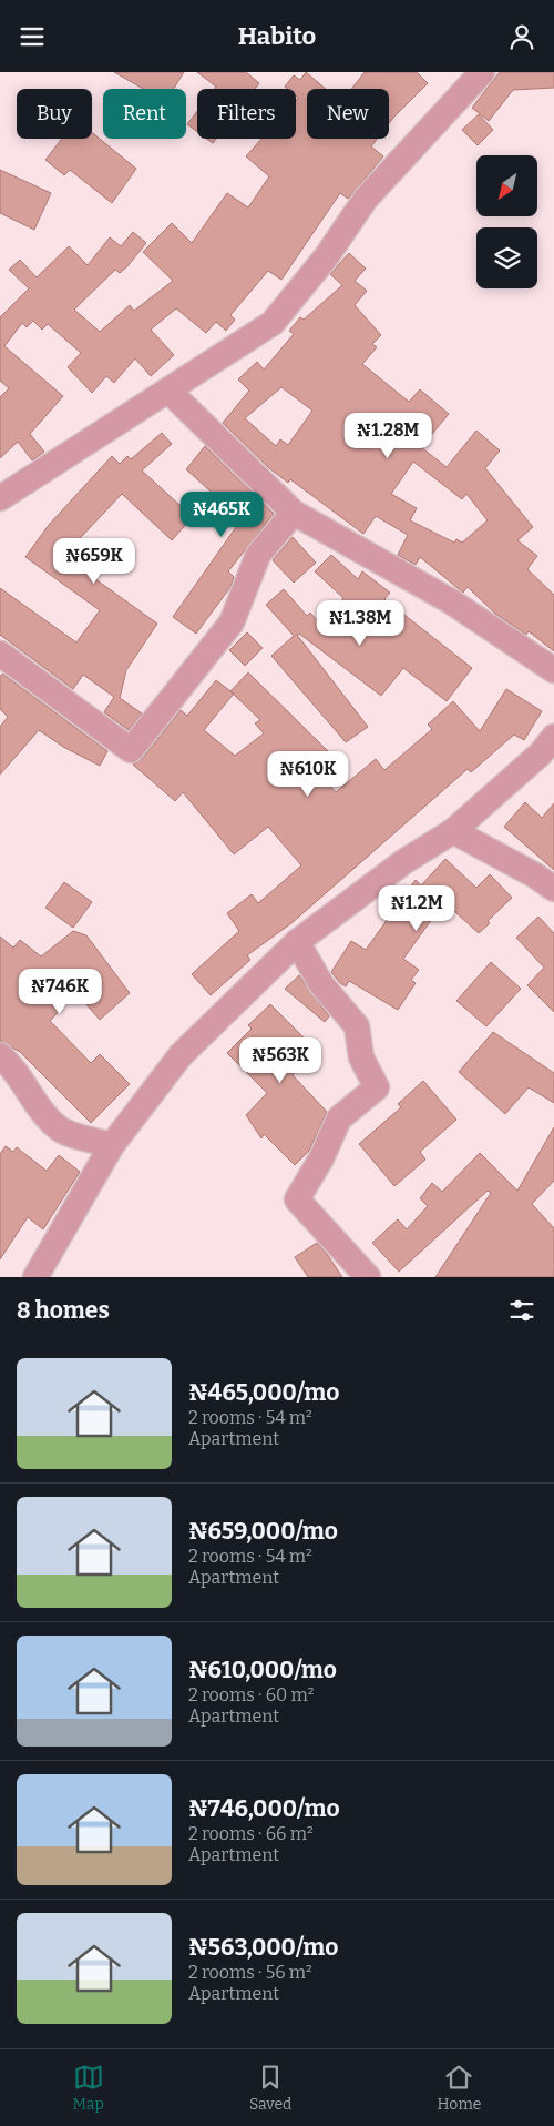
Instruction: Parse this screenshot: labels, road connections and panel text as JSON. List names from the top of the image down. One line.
{"north":"bottom left","page":{"header":"Habito","chip":["Buy","Rent","Filters","New"],"price":["₦1.28M","₦465K","₦659K","₦1.38M","₦610K","₦1.2M","₦746K","₦563K"],"heading":"8 homes","list":[{"name":"₦465,000/mo","note":"2 rooms · 54 m² · Apartment"},{"name":"₦659,000/mo","note":"2 rooms · 54 m² · Apartment"},{"name":"₦610,000/mo","note":"2 rooms · 60 m² · Apartment"},{"name":"₦746,000/mo","note":"2 rooms · 66 m² · Apartment"},{"name":"₦563,000/mo","note":"2 rooms · 56 m² · Apartment"}],"tabs":["Map","Saved","Home"]}}
